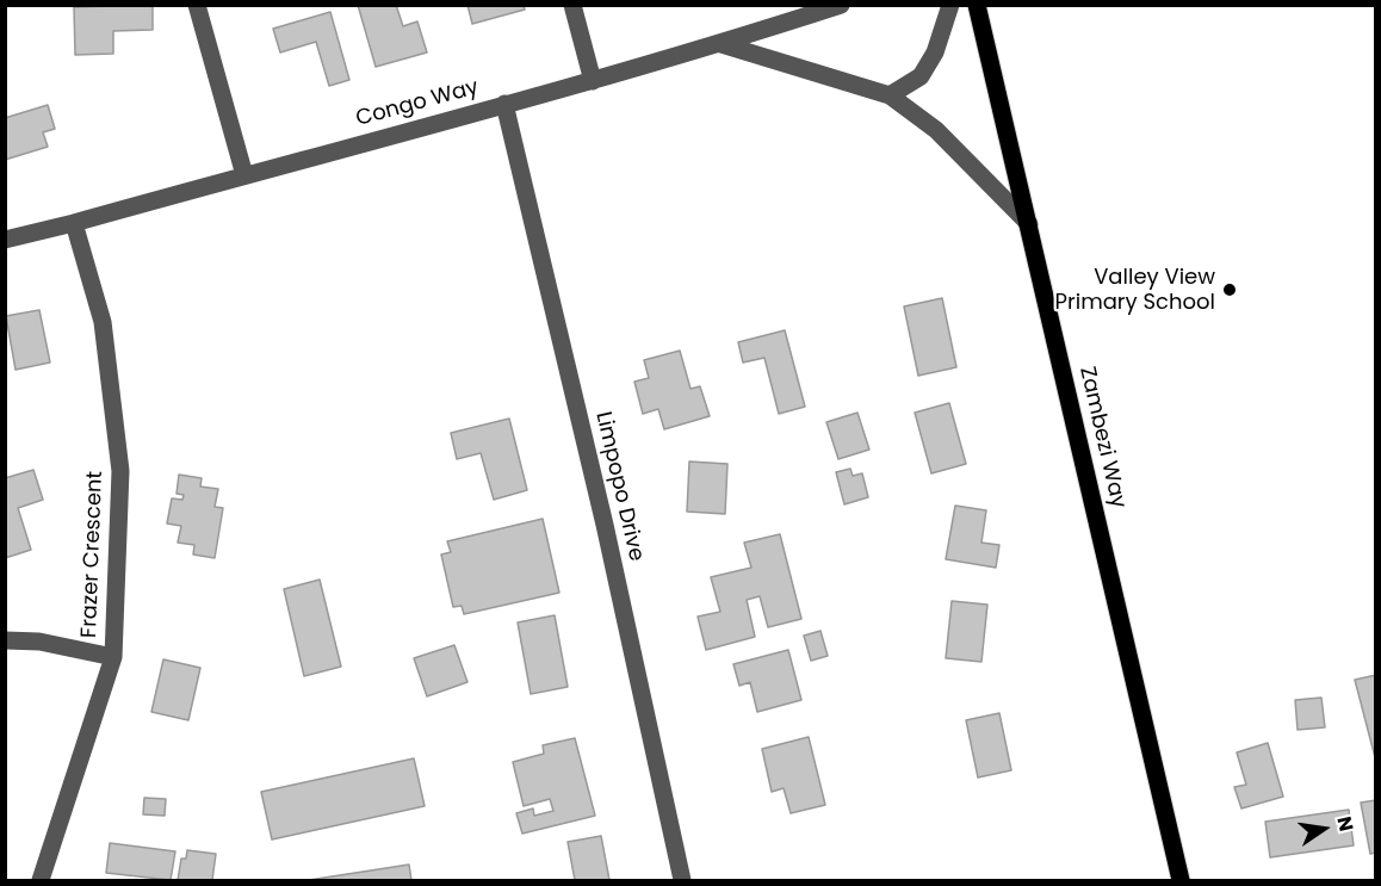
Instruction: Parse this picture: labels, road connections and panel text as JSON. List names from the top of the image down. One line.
{"streets":{"main road":["Zambezi Way"],"street":["Congo Way","Limpopo Drive","Frazer Crescent"]},"crossings":[["Congo Way","Limpopo Drive"],["Congo Way","Frazer Crescent"]],"places":["Valley View Primary School"],"north":"right"}
